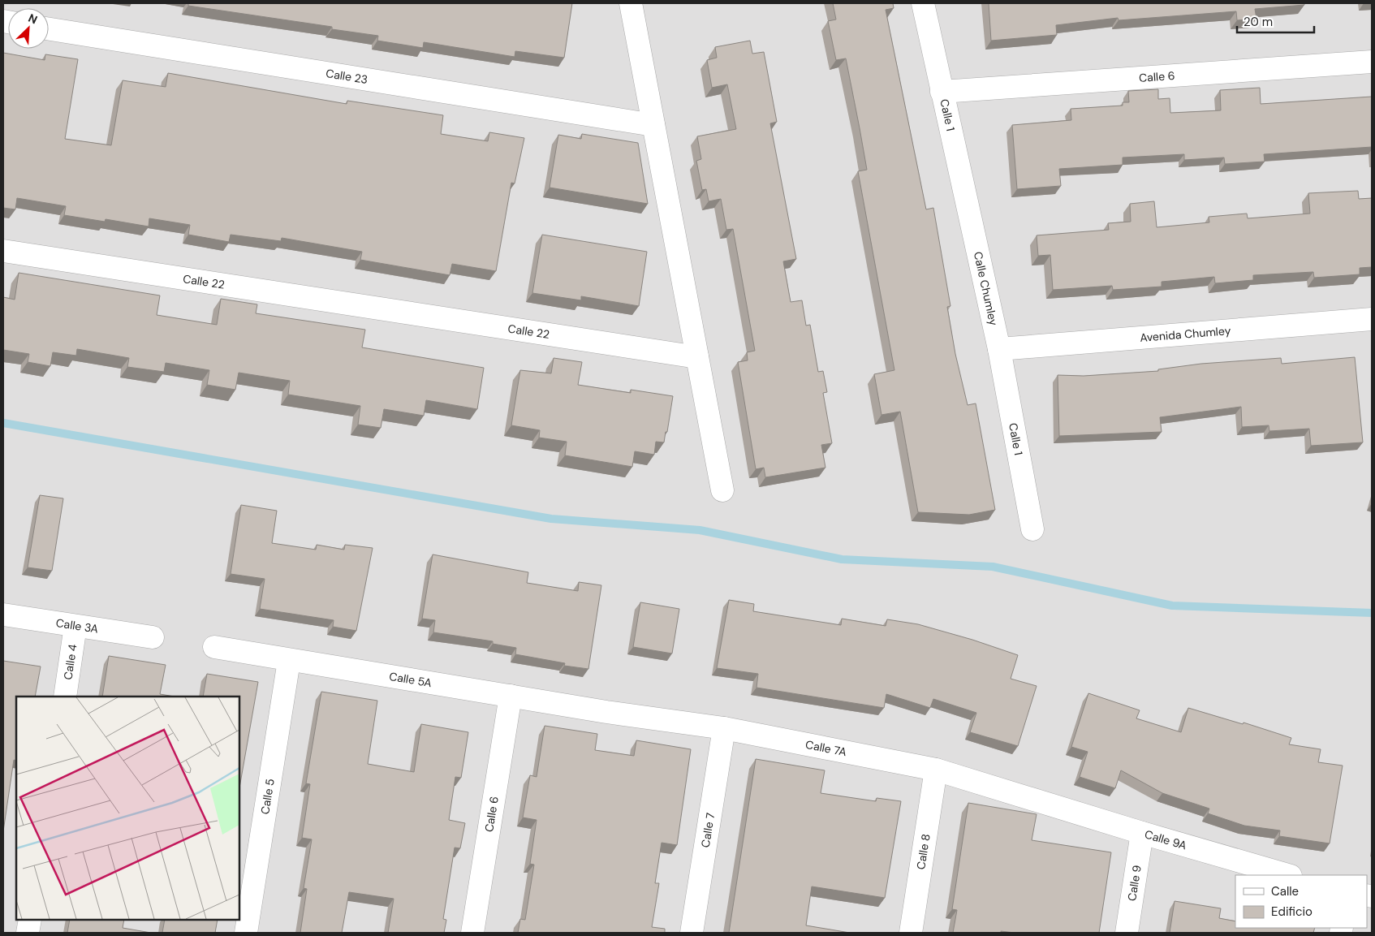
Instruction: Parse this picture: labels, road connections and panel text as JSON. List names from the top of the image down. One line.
{"streets":{"street":["Calle 23","Calle 6","Calle 1","Calle 22","Calle Chumley","Avenida Chumley","Calle 3A","Calle 4","Calle 5A","Calle 7A","Calle 5","Calle 7","Calle 9A","Calle 8","Calle 9"]},"crossings":[["Calle 6","Calle 1"],["Calle 6","Calle 5A"],["Calle 1","Calle Chumley"],["Calle 1","Avenida Chumley"],["Calle Chumley","Avenida Chumley"],["Calle 3A","Calle 4"],["Calle 5A","Calle 7A"],["Calle 5A","Calle 5"],["Calle 7A","Calle 7"],["Calle 7A","Calle 9A"],["Calle 7A","Calle 8"],["Calle 9A","Calle 9"]],"legend":["Calle","Edificio"],"scale_bar":"20 m","north":"top right"}
